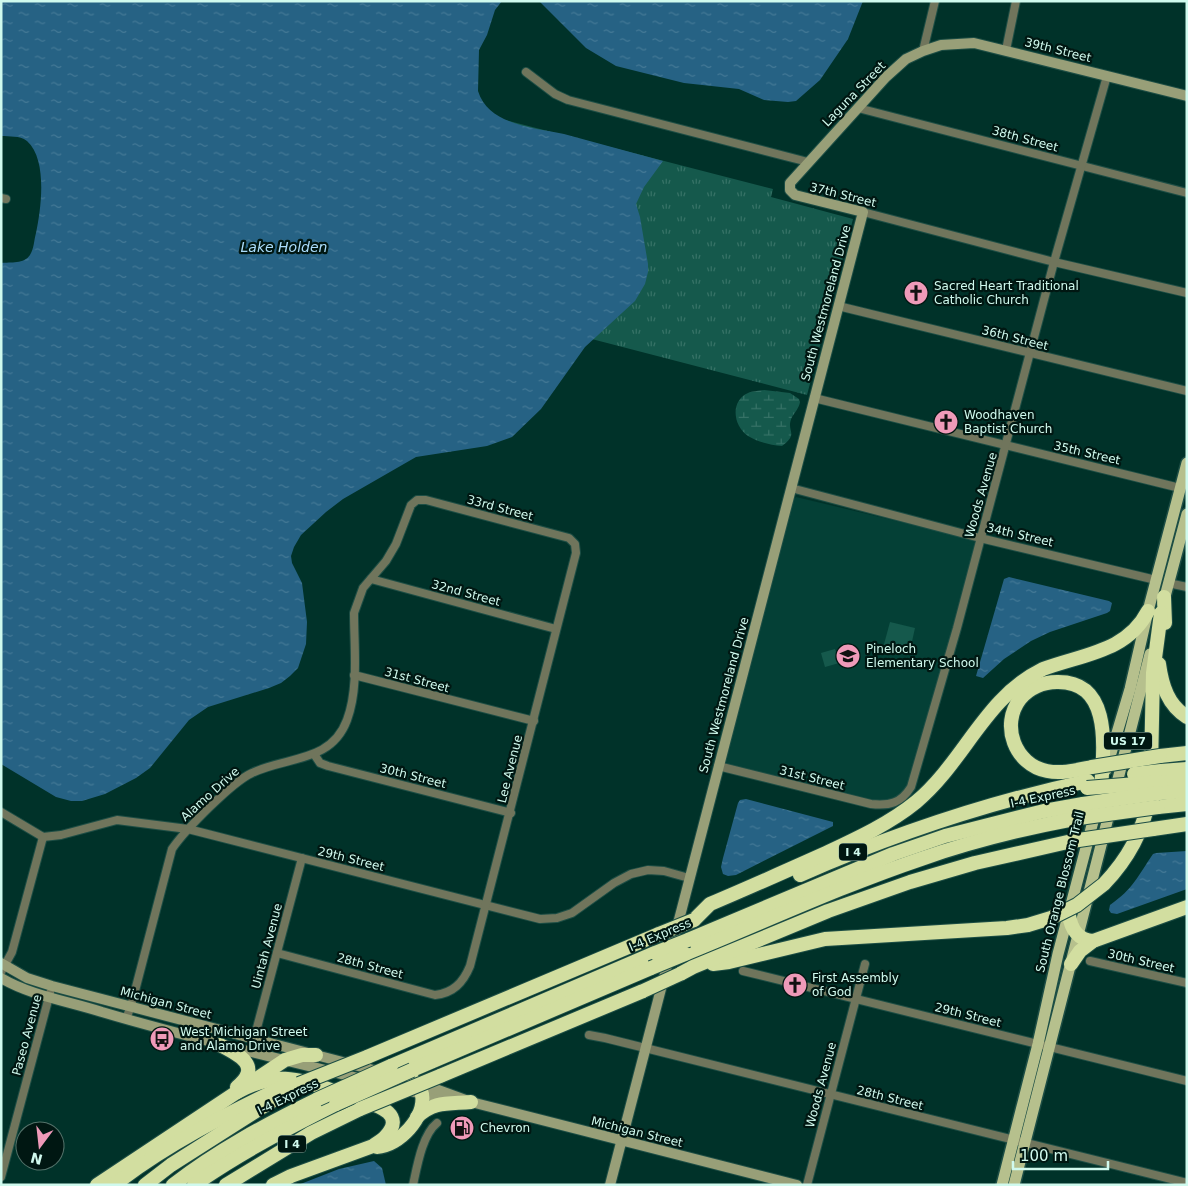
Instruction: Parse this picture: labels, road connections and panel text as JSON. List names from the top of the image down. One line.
{"streets":{"highway":["I-4 Express","I 4"],"main road":["US 17","South Orange Blossom Trail"],"street":["39th Street","Laguna Street","38th Street","37th Street","South Westmoreland Drive","36th Street","35th Street","Woods Avenue","33rd Street","34th Street","32nd Street","31st Street","Lee Avenue","30th Street","Alamo Drive","29th Street","Uintah Avenue","28th Street","Michigan Street","Paseo Avenue"]},"crossings":[["39th Street","Laguna Street"],["39th Street","Woods Avenue"],["Laguna Street","38th Street"],["Laguna Street","37th Street"],["38th Street","Woods Avenue"],["37th Street","South Westmoreland Drive"],["37th Street","Woods Avenue"],["South Westmoreland Drive","36th Street"],["South Westmoreland Drive","35th Street"],["South Westmoreland Drive","34th Street"],["South Westmoreland Drive","31st Street"],["South Westmoreland Drive","29th Street"],["South Westmoreland Drive","28th Street"],["South Westmoreland Drive","Michigan Street"],["36th Street","Woods Avenue"],["35th Street","Woods Avenue"],["35th Street","South Orange Blossom Trail"],["Woods Avenue","34th Street"],["Woods Avenue","31st Street"],["Woods Avenue","29th Street"],["Woods Avenue","28th Street"],["33rd Street","Lee Avenue"],["33rd Street","Alamo Drive"],["34th Street","South Orange Blossom Trail"],["32nd Street","Lee Avenue"],["32nd Street","Alamo Drive"],["31st Street","Lee Avenue"],["31st Street","Alamo Drive"],["Lee Avenue","30th Street"],["Lee Avenue","29th Street"],["Lee Avenue","28th Street"],["30th Street","Alamo Drive"],["Alamo Drive","29th Street"],["Alamo Drive","Michigan Street"],["I-4 Express","I 4"],["I-4 Express","Michigan Street"],["29th Street","South Orange Blossom Trail"],["29th Street","Uintah Avenue"],["South Orange Blossom Trail","28th Street"],["Uintah Avenue","28th Street"],["Uintah Avenue","Michigan Street"],["Michigan Street","Paseo Avenue"]],"water":["Lake Holden"],"places":{"church":["Sacred Heart Traditional Catholic Church","Woodhaven Baptist Church","First Assembly of God"],"school or university":["Pineloch Elementary School"],"bus stop":["West Michigan Street and Alamo Drive"],"fuel station":["Chevron"]},"scale_bar":"100 m","north":"bottom"}
